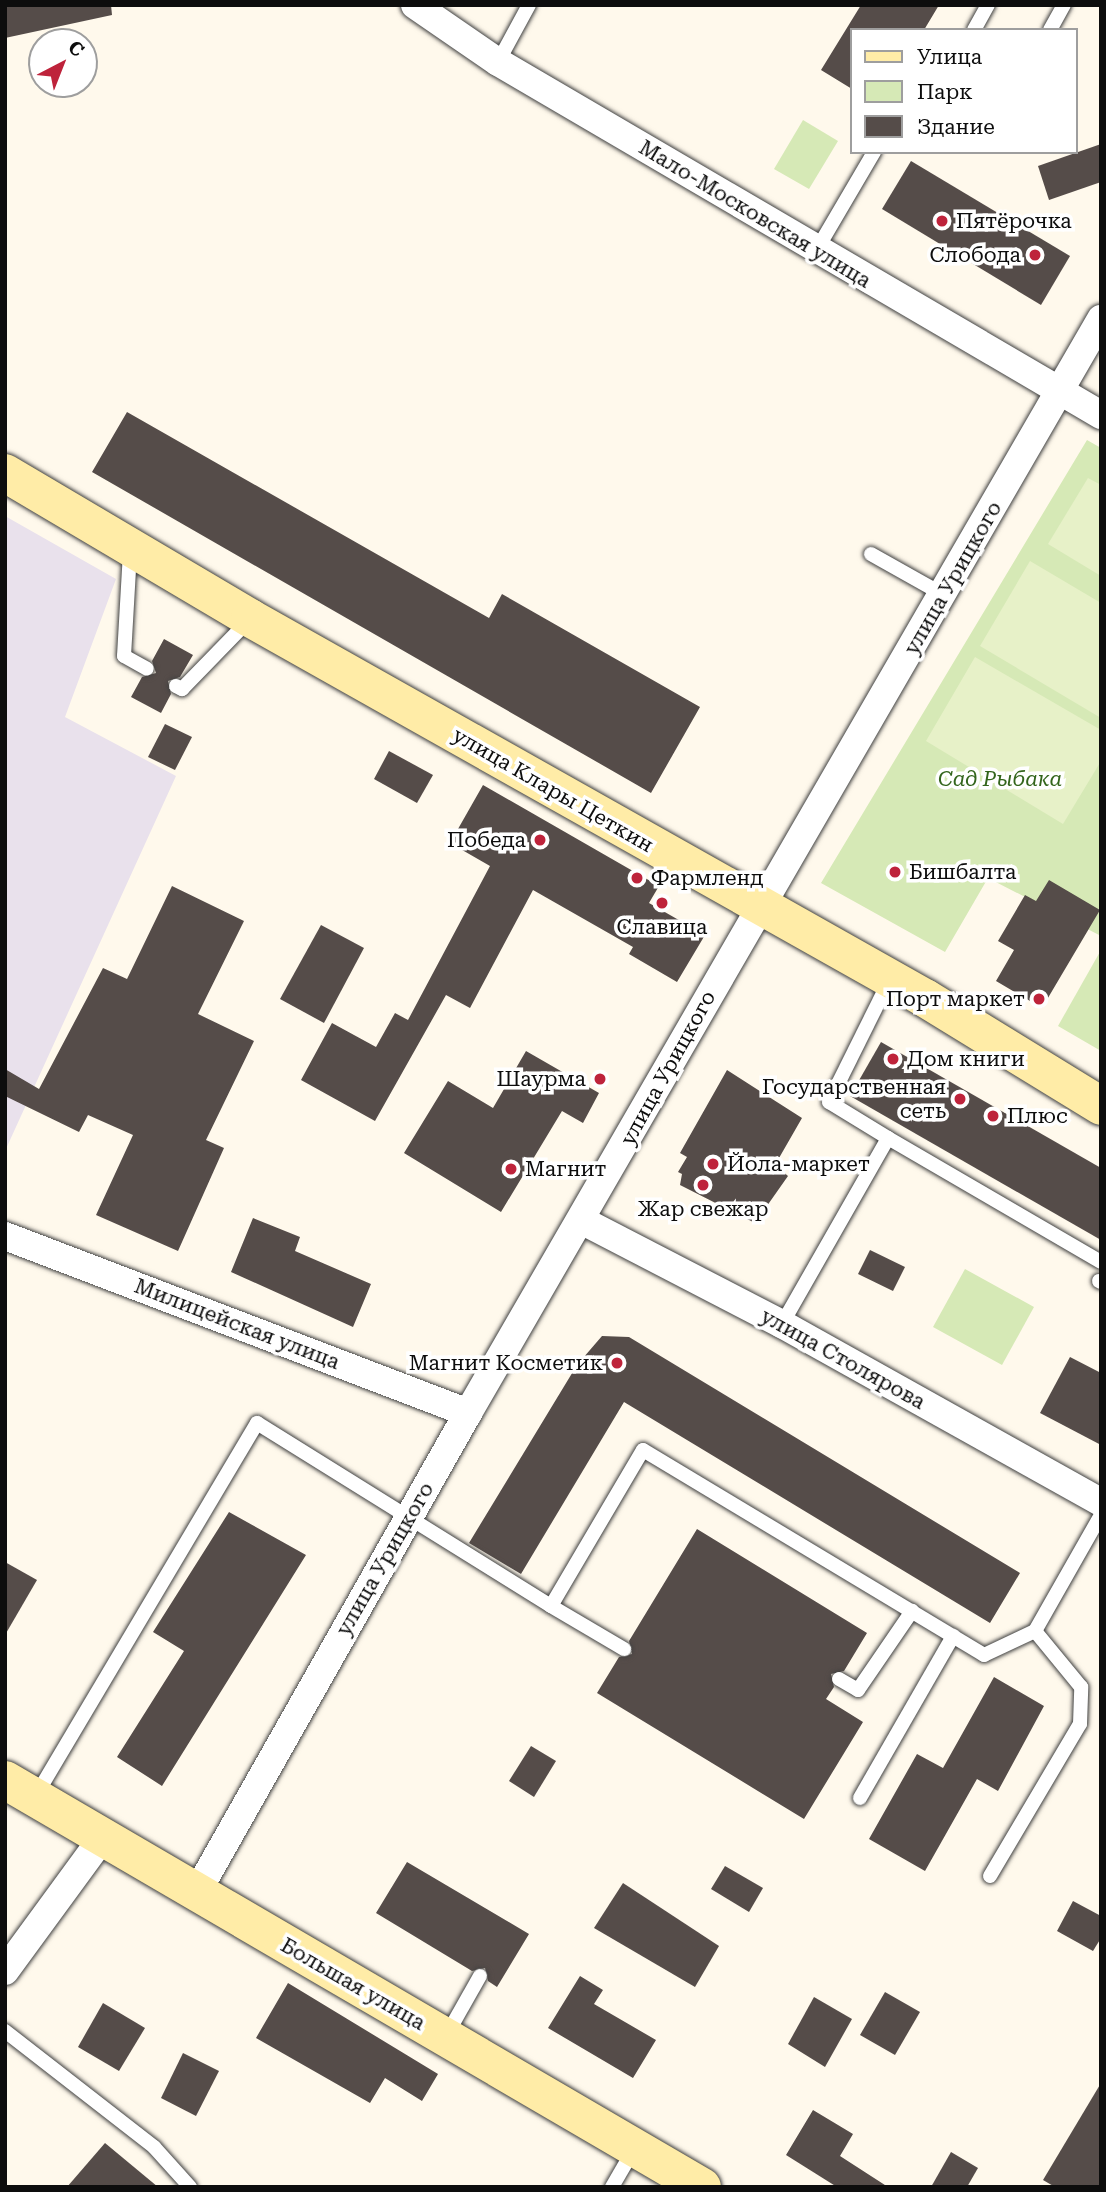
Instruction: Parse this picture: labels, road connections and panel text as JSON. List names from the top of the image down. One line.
{"streets":{"main road":["улица Клары Цеткин","Большая улица"],"street":["Мало-Московская улица","улица Урицкого","Милицейская улица","улица Столярова"]},"crossings":[["Мало-Московская улица","улица Урицкого"],["улица Урицкого","улица Клары Цеткин"],["улица Урицкого","Милицейская улица"],["улица Урицкого","улица Столярова"],["улица Урицкого","Большая улица"]],"parks":["Сад Рыбака"],"places":["Пятёрочка","Слобода","Победа","Бишбалта","Фармленд","Славица","Порт маркет","Дом книги","Шаурма","Государственная сеть","Плюс","Йола-маркет","Магнит","Жар свежар","Магнит Косметик"],"legend":["Улица","Парк","Здание"],"north":"top right"}
